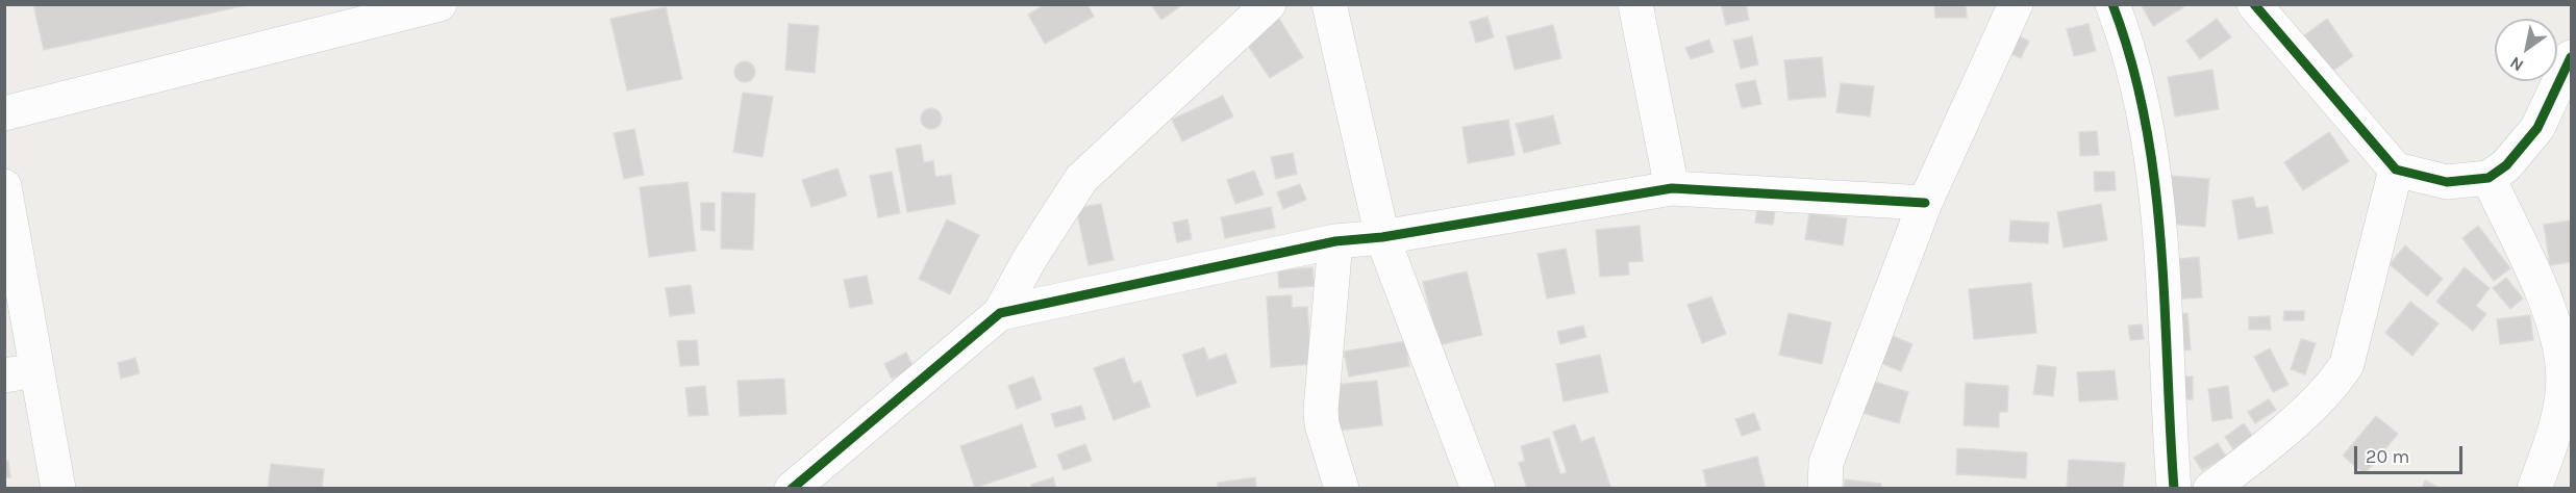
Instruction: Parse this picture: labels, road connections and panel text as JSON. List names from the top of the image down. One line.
{"scale_bar":"20 m","north":"bottom left"}
